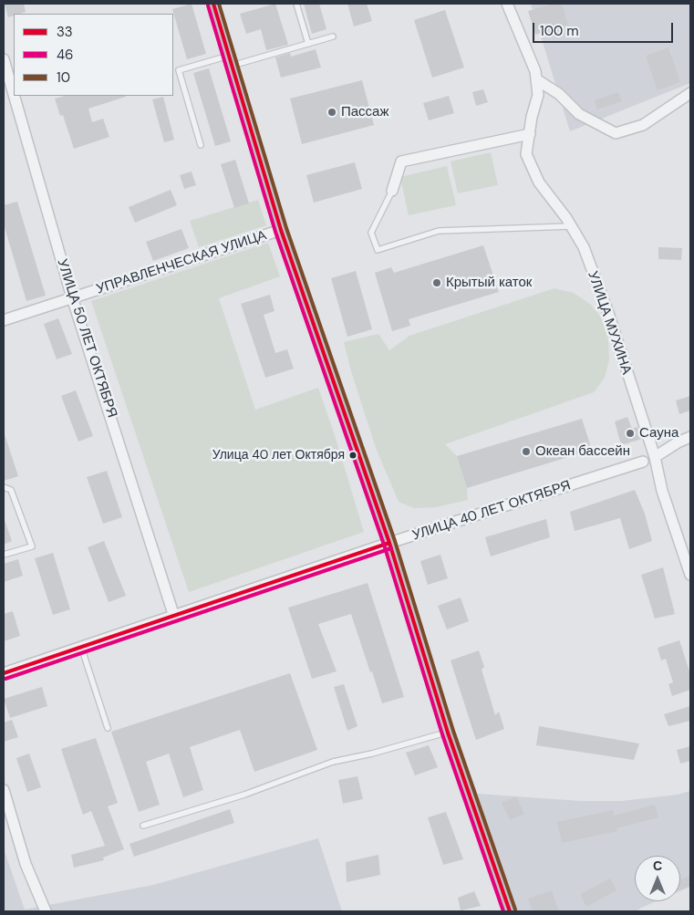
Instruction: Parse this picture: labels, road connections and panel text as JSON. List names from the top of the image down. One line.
{"streets":{"street":["УПРАВЛЕНЧЕСКАЯ УЛИЦА","УЛИЦА МУХИНА","УЛИЦА 50 ЛЕТ ОКТЯБРЯ","УЛИЦА 40 ЛЕТ ОКТЯБРЯ"]},"crossings":[["УПРАВЛЕНЧЕСКАЯ УЛИЦА","УЛИЦА 50 ЛЕТ ОКТЯБРЯ"],["УЛИЦА 50 ЛЕТ ОКТЯБРЯ","УЛИЦА 40 ЛЕТ ОКТЯБРЯ"]],"places":["Пассаж","Крытый каток","Сауна","Океан бассейн","Улица 40 лет Октября"],"lines":["transit line 33","transit line 10","transit line 46"],"legend":["33","46","10"],"scale_bar":"100 m","north":"top"}
